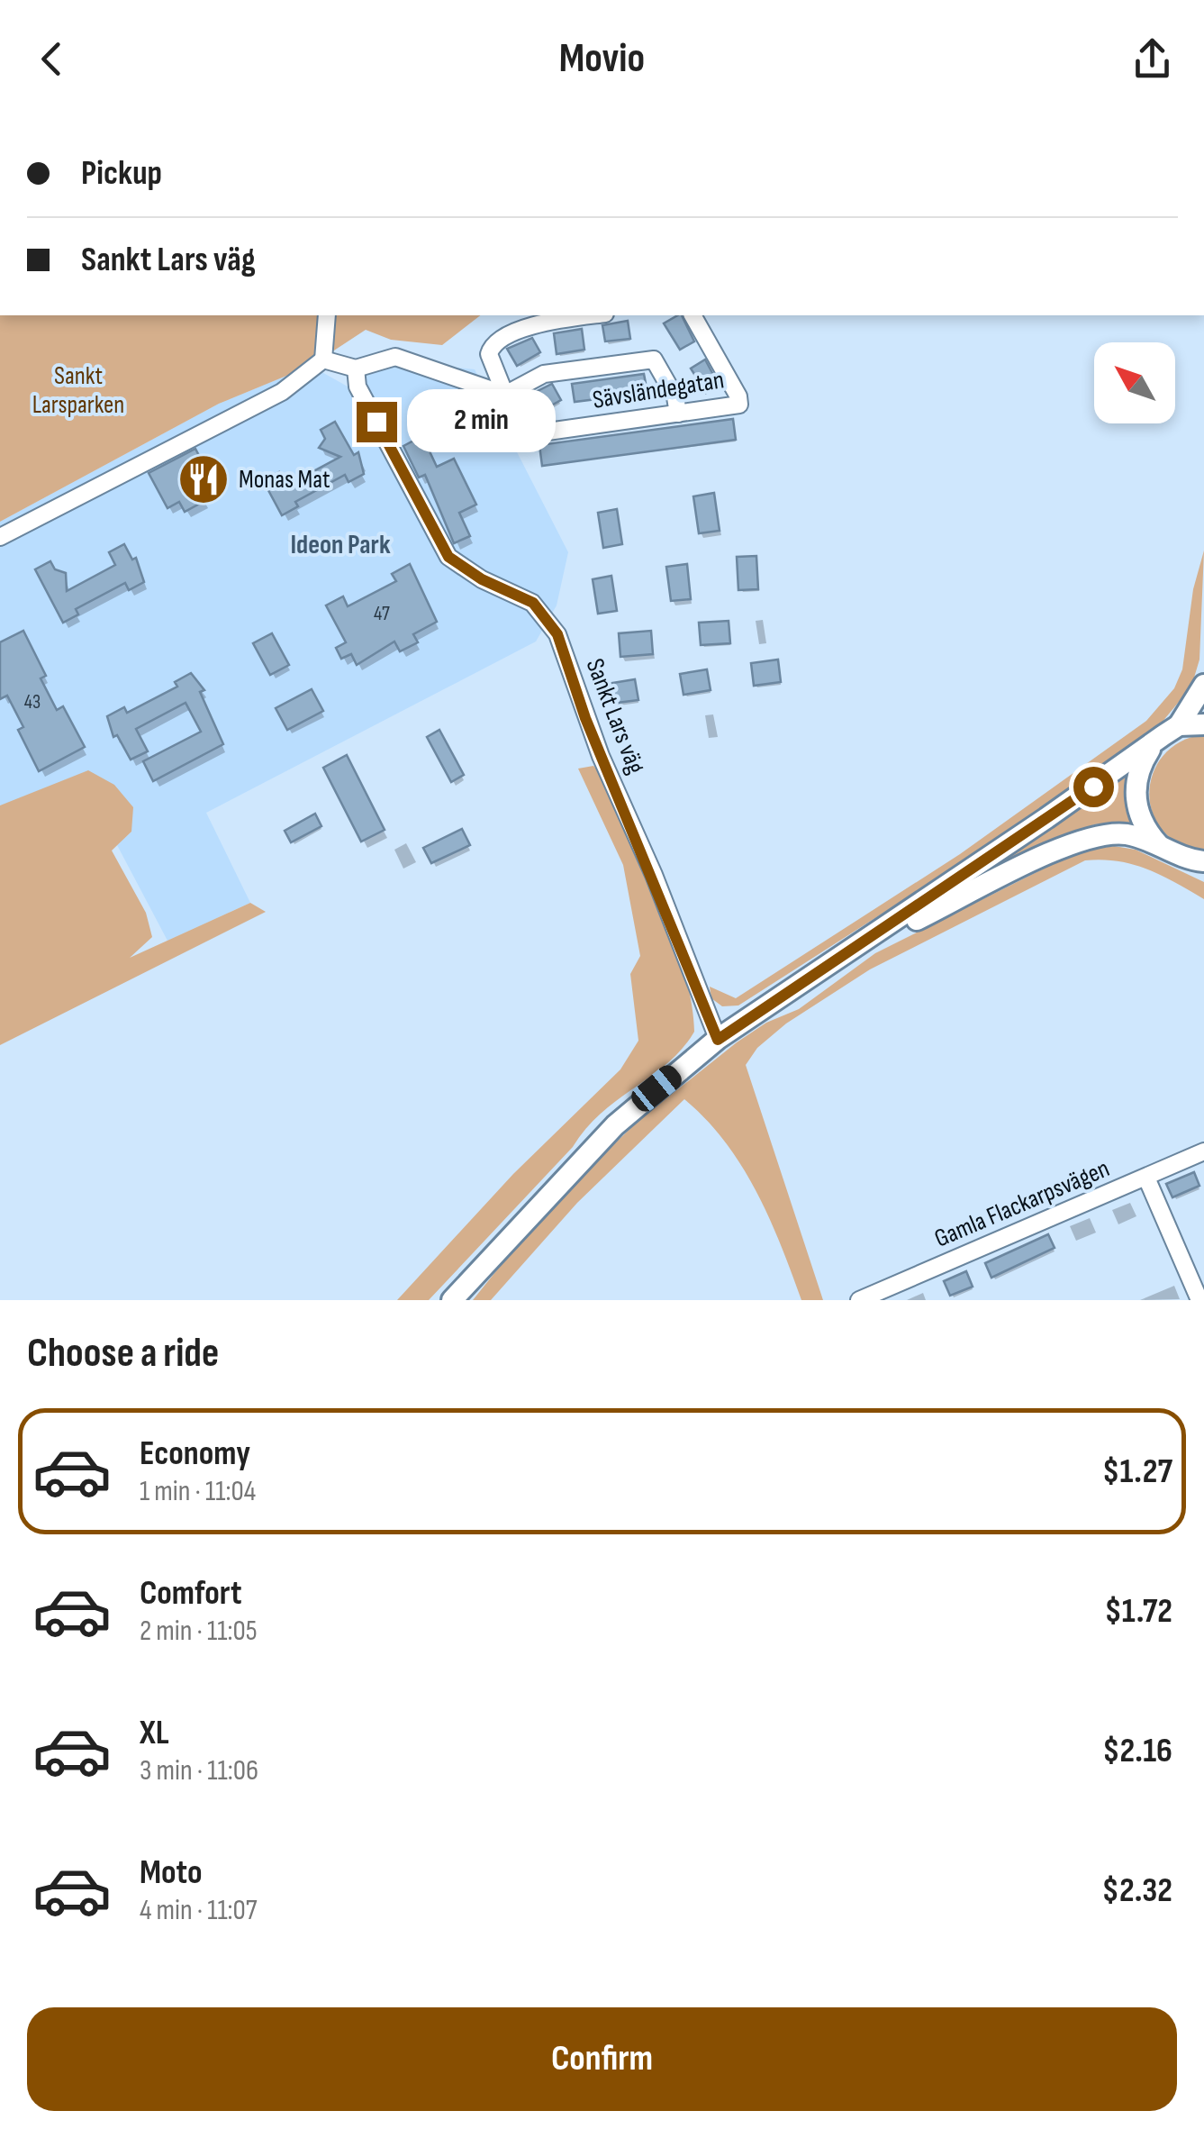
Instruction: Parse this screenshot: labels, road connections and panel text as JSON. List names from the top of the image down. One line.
{"streets":{"street":["Sävsländegatan","Sankt Lars väg","Gamla Flackarpsvägen"]},"districts":["Ideon Park"],"parks":["Sankt Larsparken"],"places":{"restaurant":["Monas Mat"]},"house_numbers":["47","43"],"north":"top left","page":{"header":"Movio","banner":["Pickup","Sankt Lars väg"],"bubble":"2 min","heading":"Choose a ride","list":[{"name":"Economy","note":"1 min · 11:04","value":"$1.27"},{"name":"Comfort","note":"2 min · 11:05","value":"$1.72"},{"name":"XL","note":"3 min · 11:06","value":"$2.16"},{"name":"Moto","note":"4 min · 11:07","value":"$2.32"}],"buttons":"Confirm"}}
